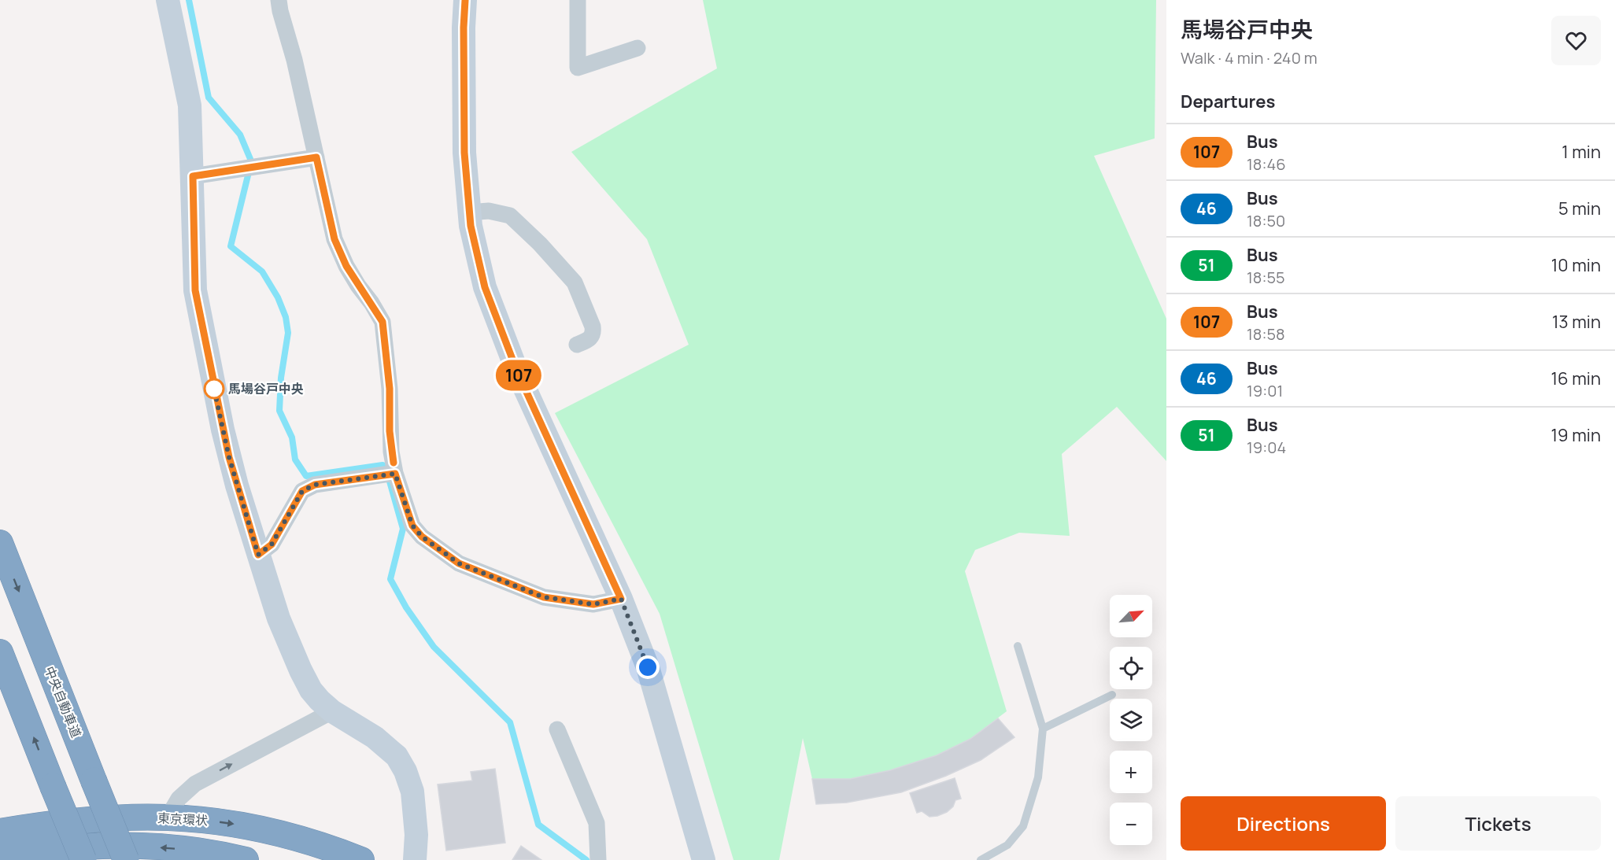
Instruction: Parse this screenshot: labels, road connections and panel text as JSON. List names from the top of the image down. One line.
{"streets":{"highway":["中央自動車道","東京環状"]},"places":["馬場谷戸中央"],"lines":["bus line 107"],"north":"top right","page":{"on_map":"107","heading":[["馬場谷戸中央","Walk · 4 min · 240 m"],"Departures"],"list":[{"mark":"107","name":"Bus","note":"18:46","value":"1 min"},{"mark":"46","name":"Bus","note":"18:50","value":"5 min"},{"mark":"51","name":"Bus","note":"18:55","value":"10 min"},{"mark":"107","name":"Bus","note":"18:58","value":"13 min"},{"mark":"46","name":"Bus","note":"19:01","value":"16 min"},{"mark":"51","name":"Bus","note":"19:04","value":"19 min"}],"map_buttons":["+","−"],"buttons":["Directions","Tickets"]}}
